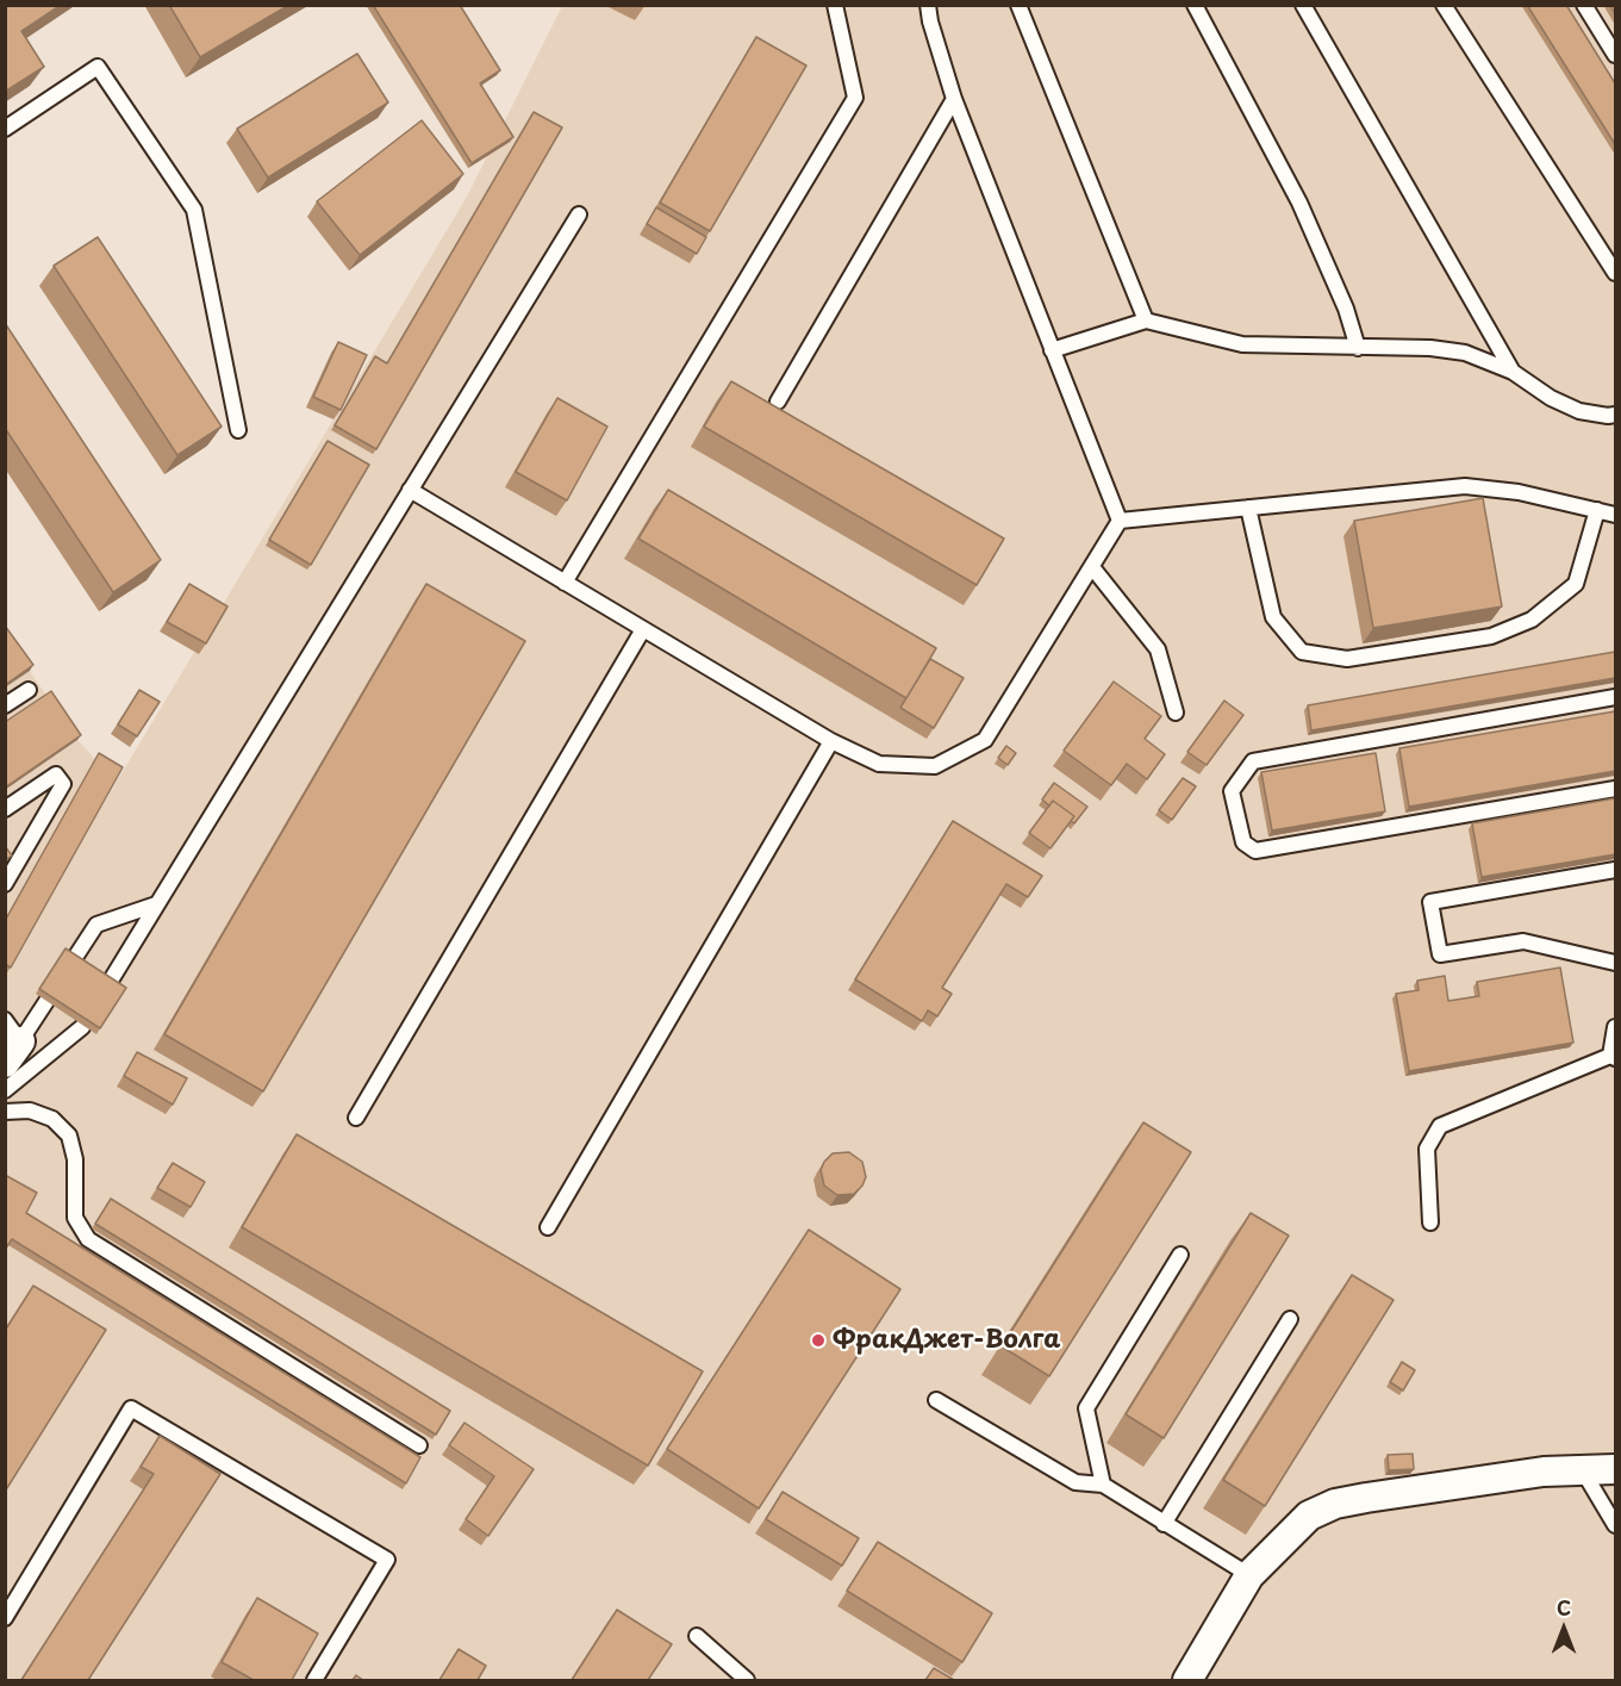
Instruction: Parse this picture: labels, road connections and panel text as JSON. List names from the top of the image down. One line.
{"places":["ФракДжет-Волга"],"north":"top"}
